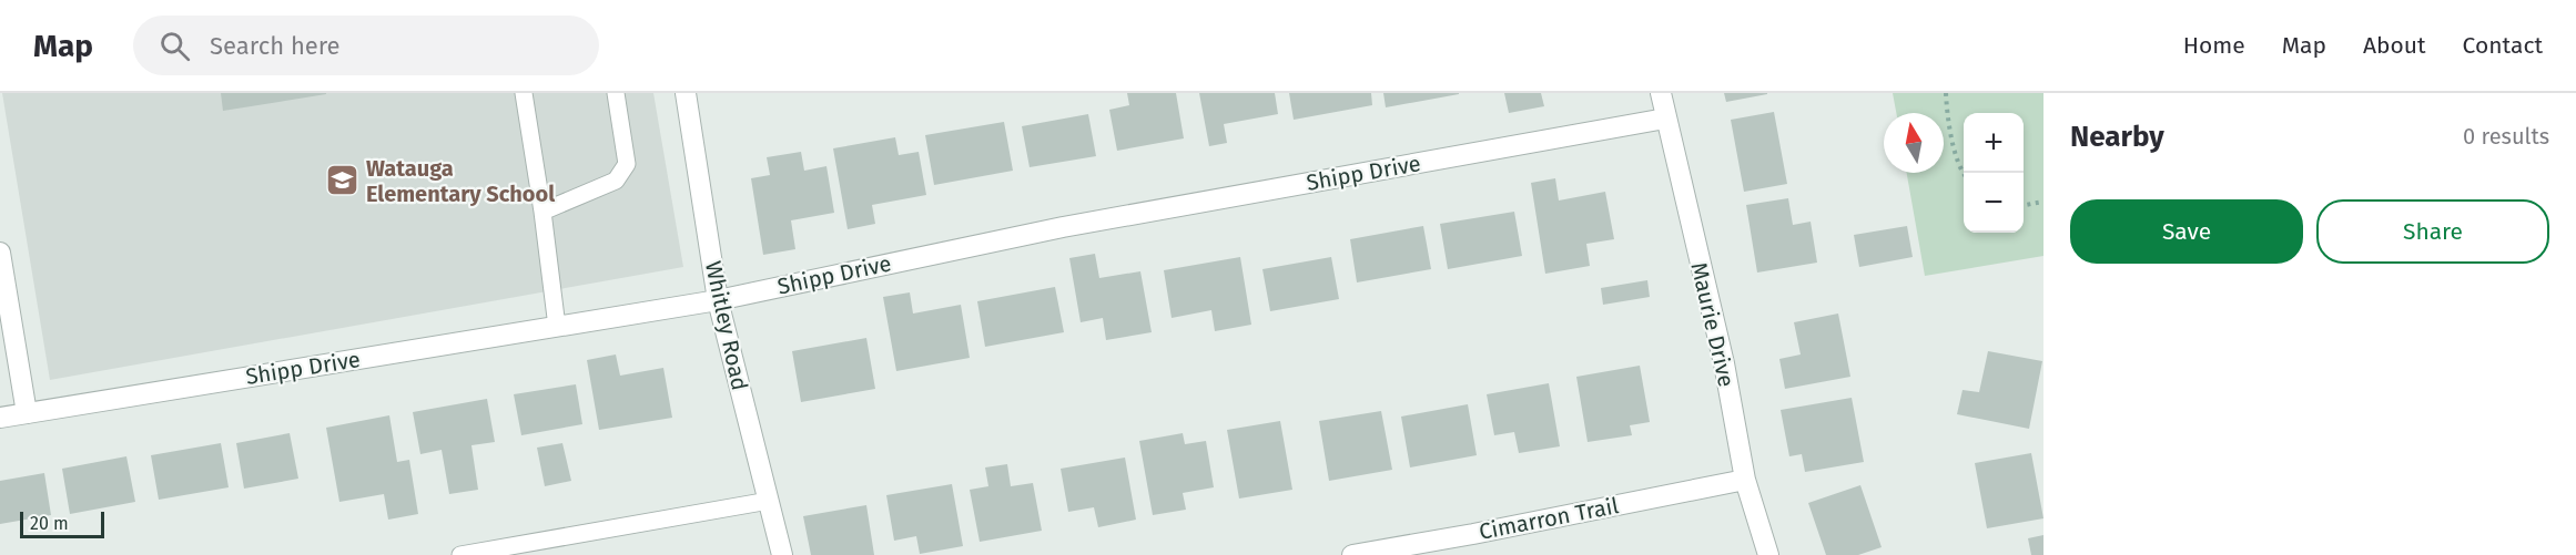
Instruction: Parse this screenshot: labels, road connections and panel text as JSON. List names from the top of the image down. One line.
{"streets":{"street":["Shipp Drive","Maurie Drive","Whitley Road","Cimarron Trail"]},"crossings":[["Shipp Drive","Maurie Drive"],["Shipp Drive","Whitley Road"],["Maurie Drive","Cimarron Trail"]],"places":{"school or university":["Watauga Elementary School"]},"scale_bar":"20 m","north":"top","page":{"header":"Map","search":"Search here","nav":["Home","Map","About","Contact"],"heading":["Nearby","0 results"],"map_buttons":["+","−"],"buttons":["Save","Share"],"scale":"20 m"}}
